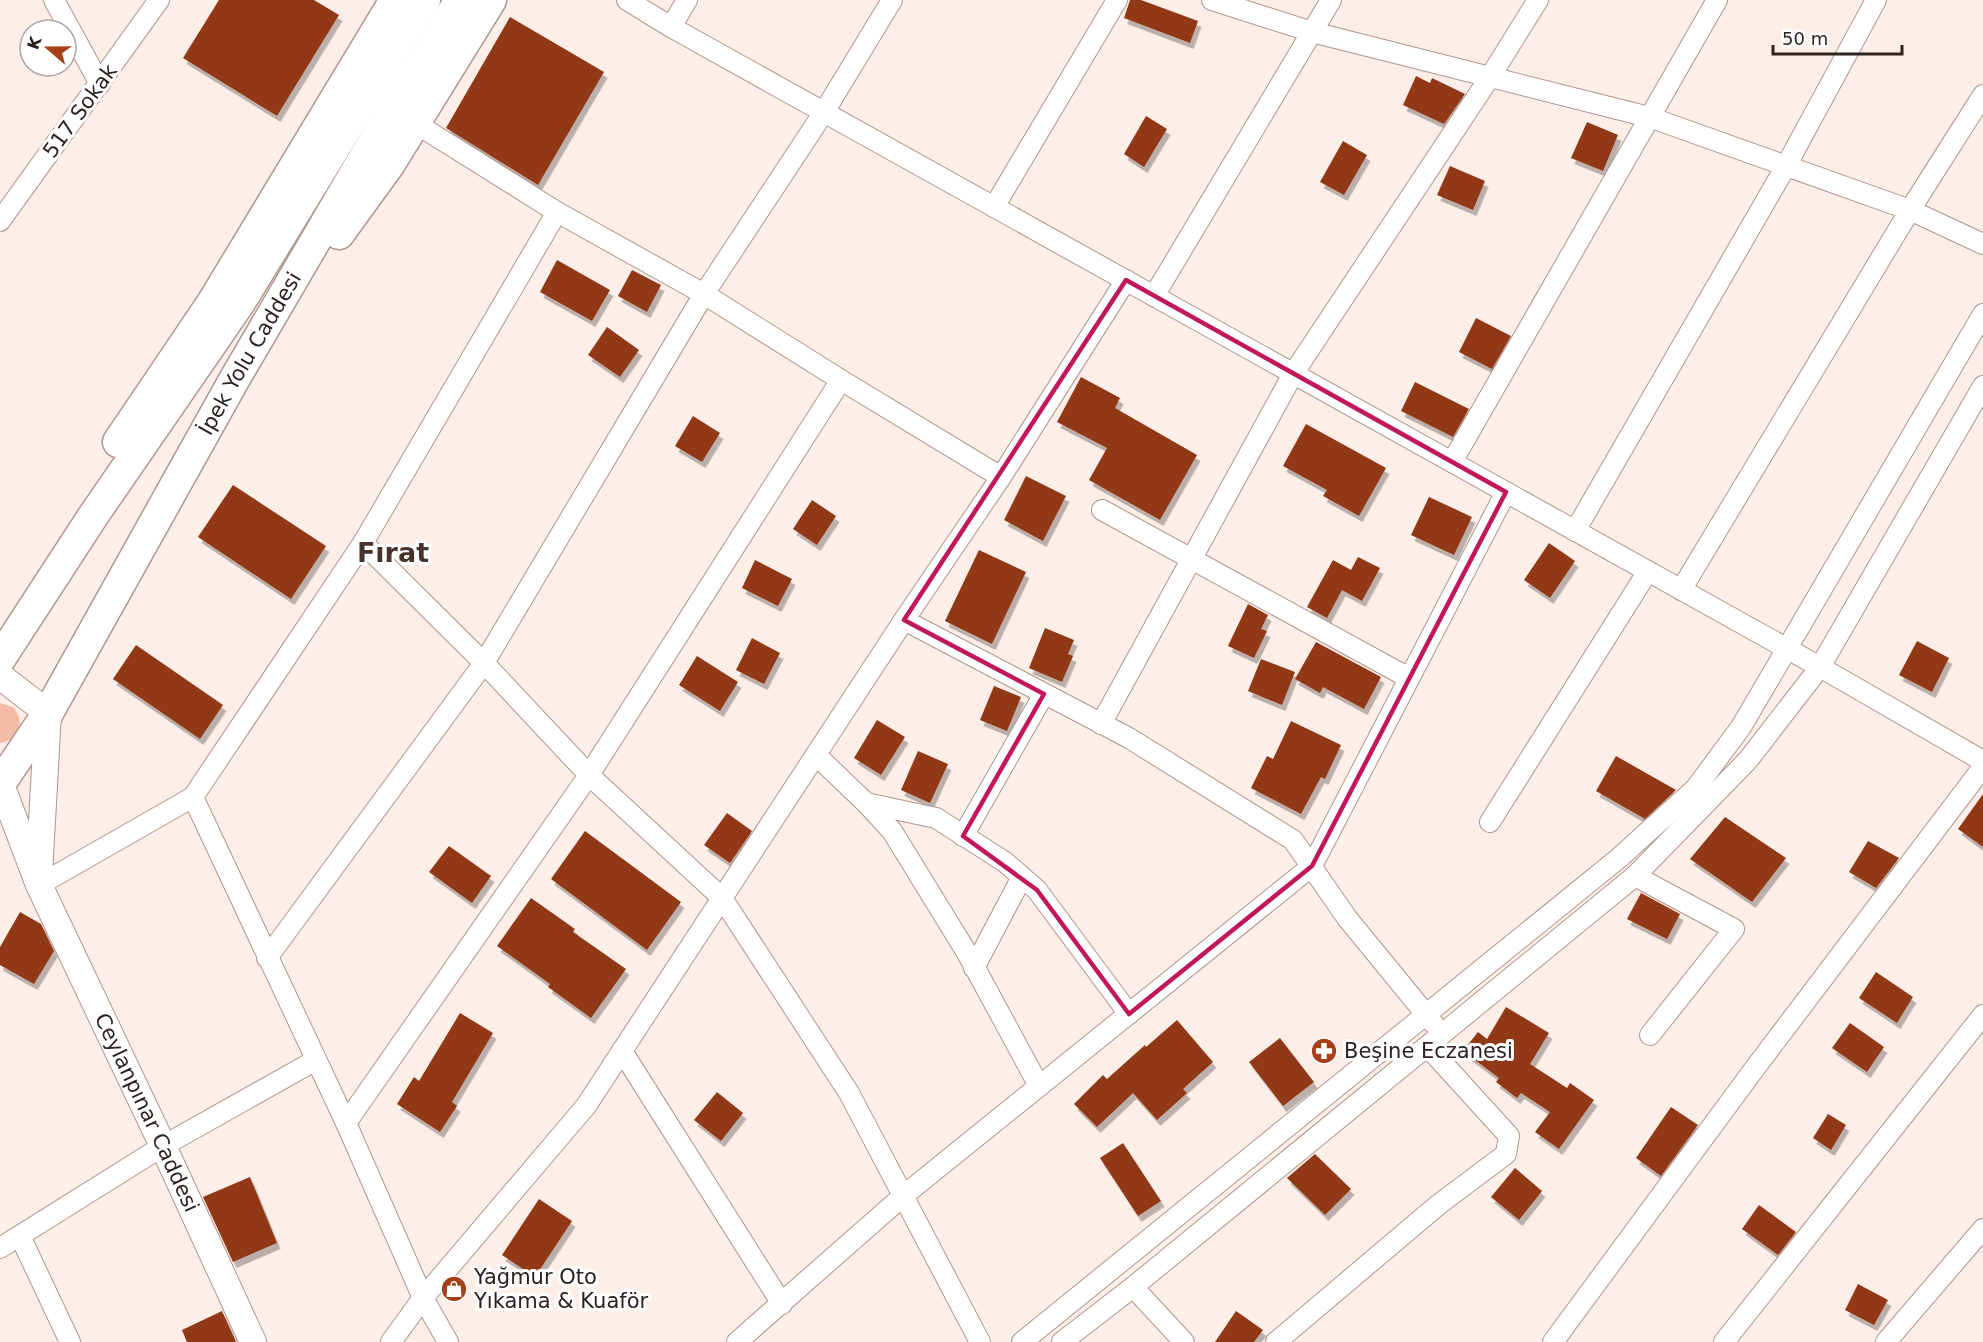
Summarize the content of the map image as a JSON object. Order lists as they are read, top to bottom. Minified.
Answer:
{"streets":{"highway":["İpek Yolu Caddesi"],"main road":["Ceylanpınar Caddesi"],"street":["517 Sokak"]},"crossings":[["İpek Yolu Caddesi","Ceylanpınar Caddesi"]],"districts":["Fırat"],"places":{"pharmacy":["Beşine Eczanesi"],"shop":["Yağmur Oto Yıkama & Kuaför"]},"scale_bar":"50 m","north":"left"}
